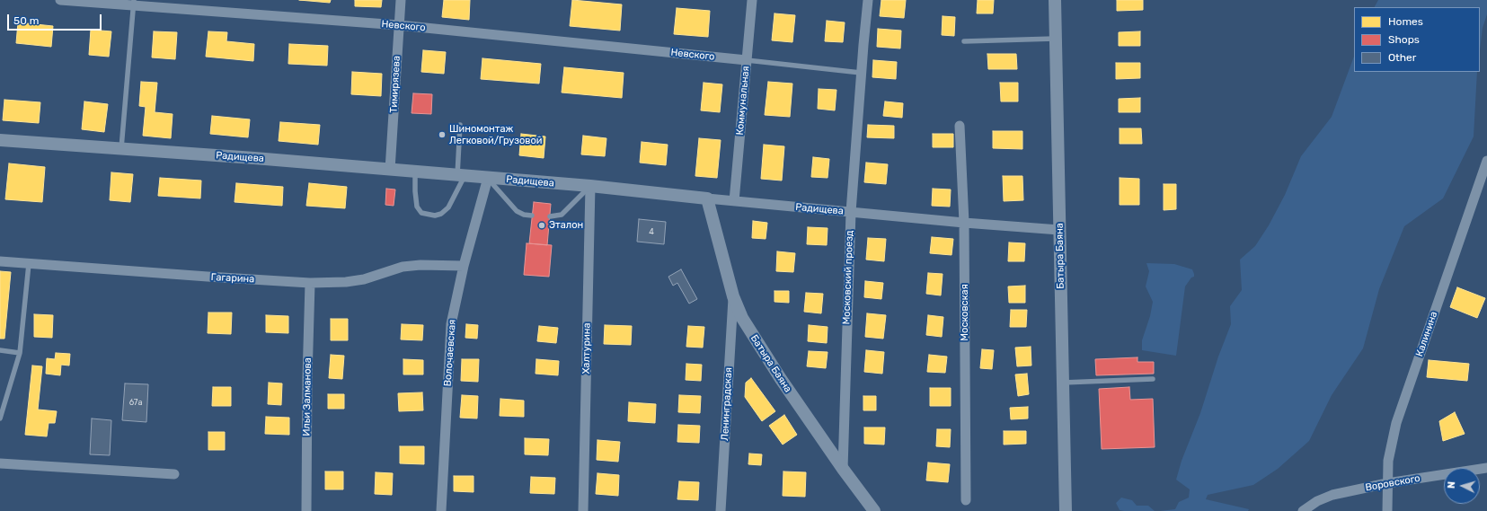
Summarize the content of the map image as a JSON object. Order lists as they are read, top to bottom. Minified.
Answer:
{"streets":{"street":["Невского","Тимирязева","Коммунальная","Радищева","Батыра Баяна","Московский проезд","Гагарина","Московская","Калинина","Халтурина","Волочаевская","Ильи Залманова","Ленинградская","Воровского"]},"crossings":[["Невского","Тимирязева"],["Невского","Коммунальная"],["Тимирязева","Радищева"],["Коммунальная","Радищева"],["Радищева","Батыра Баяна"],["Радищева","Московский проезд"],["Радищева","Московская"],["Радищева","Халтурина"],["Радищева","Волочаевская"],["Батыра Баяна","Московский проезд"],["Батыра Баяна","Ленинградская"],["Гагарина","Волочаевская"],["Гагарина","Ильи Залманова"],["Калинина","Воровского"]],"places":["Шиномонтаж Легковой/Грузовой","Эталон"],"house_numbers":["4","67а"],"legend":["Homes","Shops","Other"],"scale_bar":"50 m","north":"left"}
